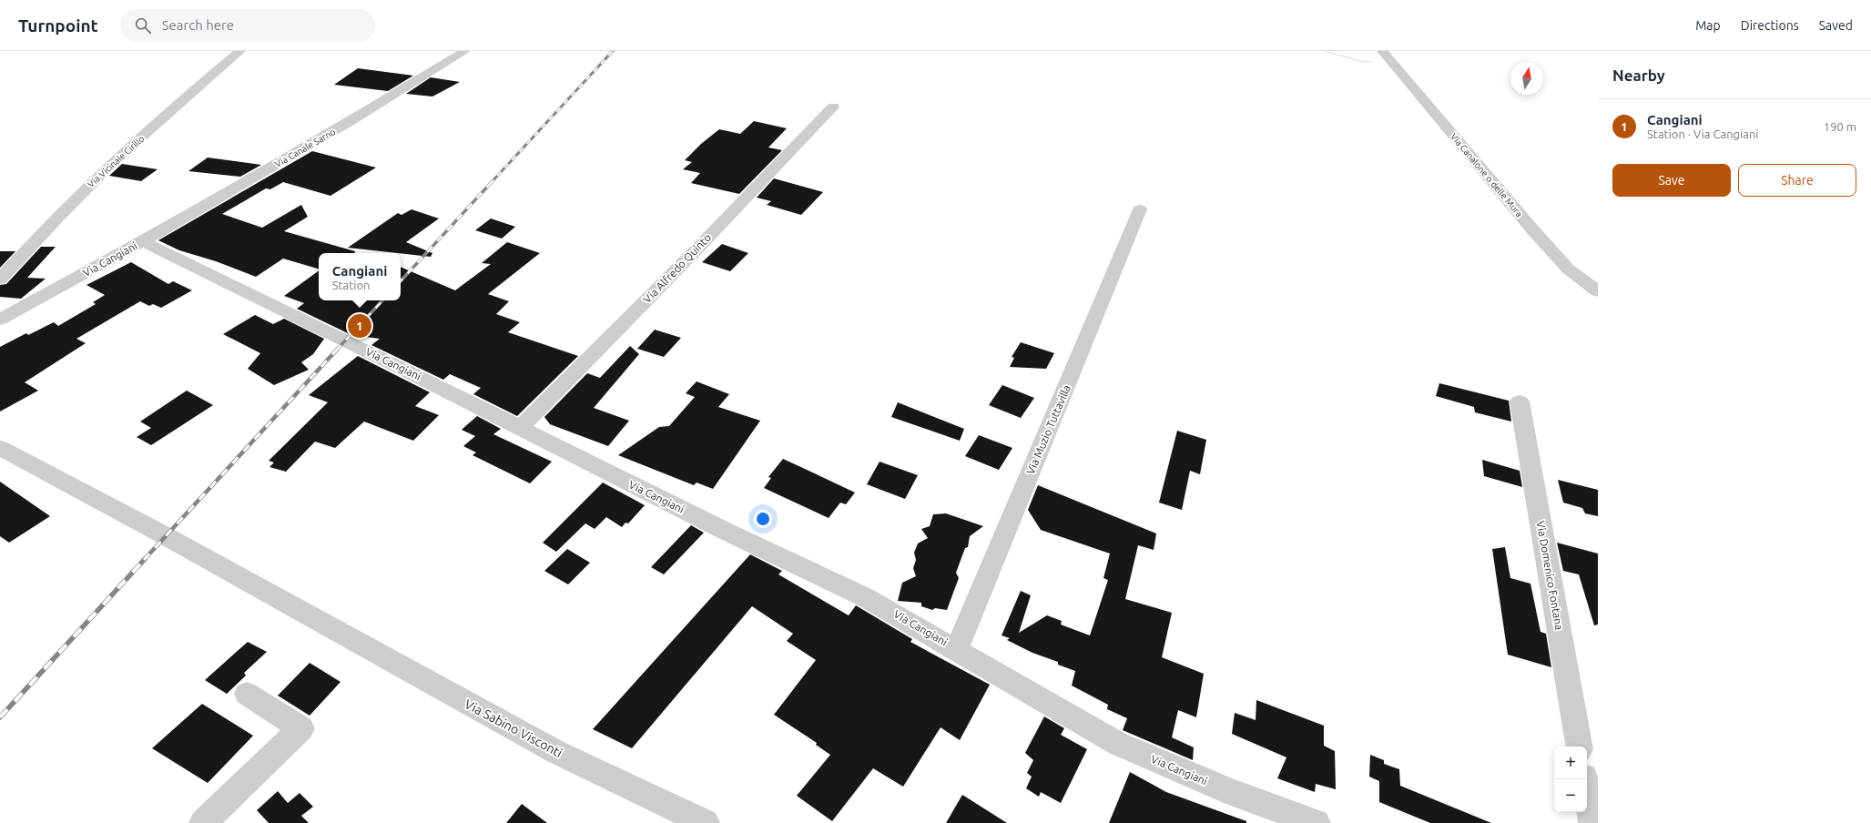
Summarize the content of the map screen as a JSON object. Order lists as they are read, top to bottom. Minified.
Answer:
{"streets":{"street":["Via Canale Sarno","Via Vicinale Cirillo","Via Canalone o delle Mura","Via Cangiani","Via Alfredo Quinto","Via Muzio Tuttavilla","Via Domenico Fontana","Via Sabino Visconti"]},"crossings":[["Via Canale Sarno","Via Cangiani"],["Via Cangiani","Via Alfredo Quinto"],["Via Cangiani","Via Muzio Tuttavilla"]],"north":"top","page":{"header":"Turnpoint","search":"Search here","nav":["Map","Directions","Saved"],"heading":"Nearby","list":[{"mark":"1","name":"Cangiani","note":"Station · Via Cangiani","value":"190 m"}],"buttons":["Save","Share"],"popup":["Cangiani","Station"],"pins":"1","map_buttons":["+","−"]}}
